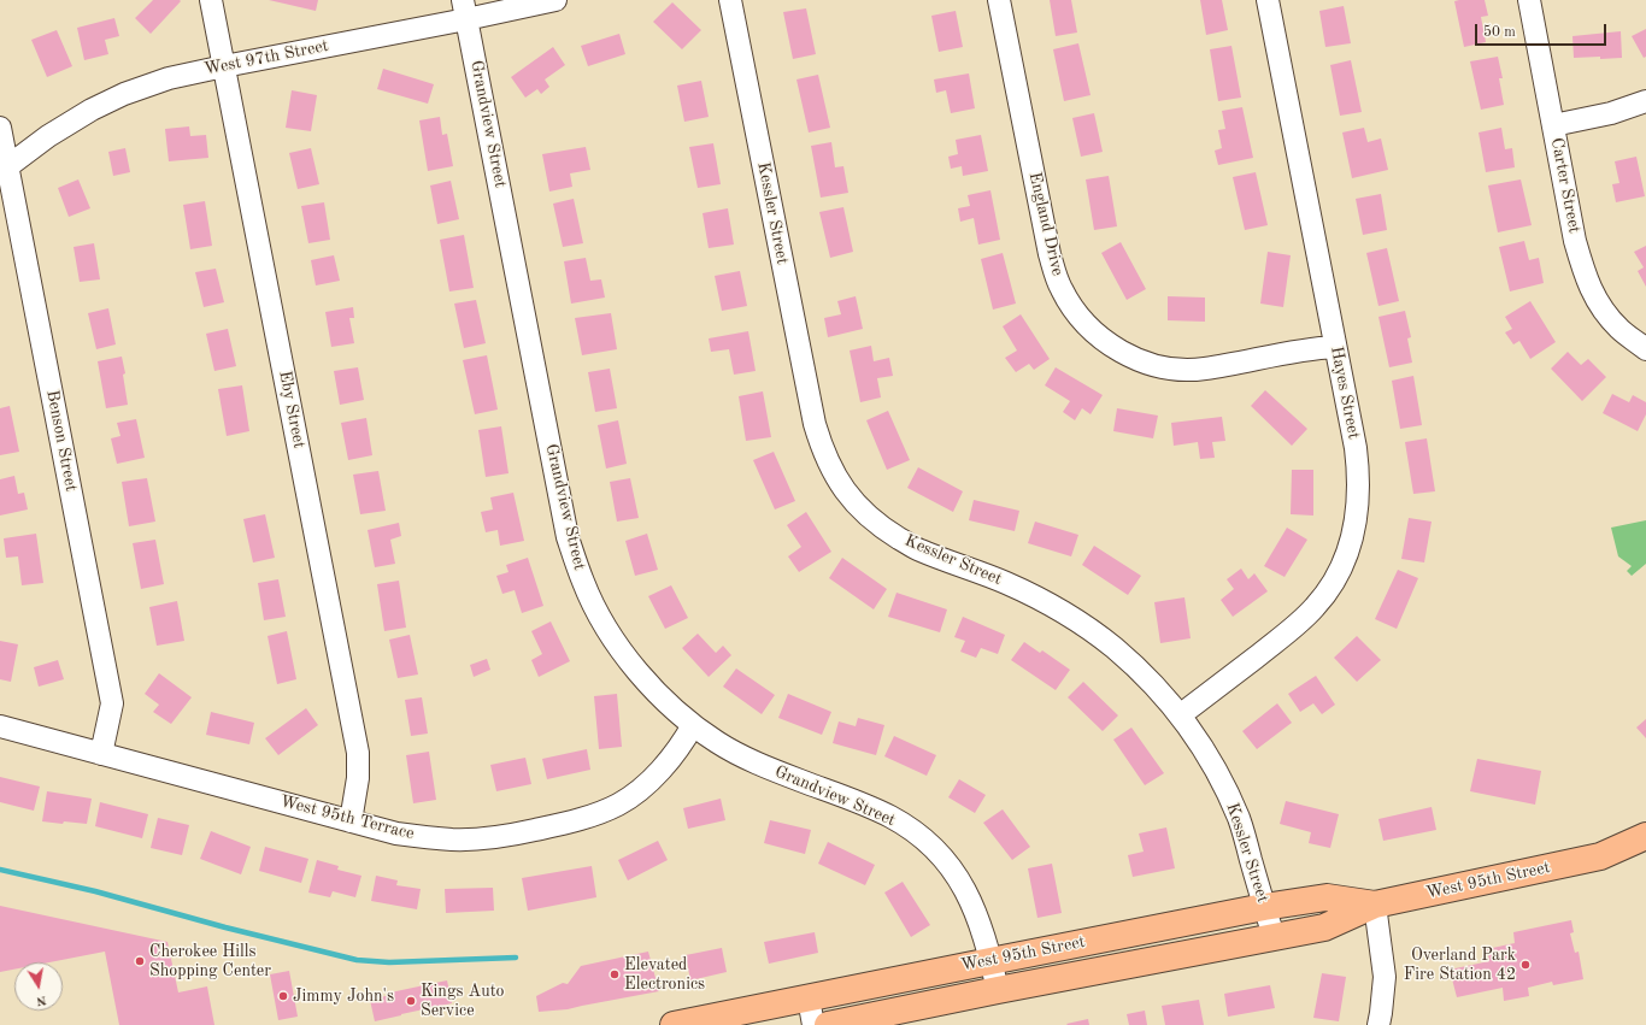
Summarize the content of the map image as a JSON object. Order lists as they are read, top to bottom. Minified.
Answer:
{"streets":{"main road":["West 95th Street"],"street":["West 97th Street","Grandview Street","Carter Street","Kessler Street","England Drive","Hayes Street","Eby Street","Benson Street","West 95th Terrace"]},"crossings":[["West 97th Street","Grandview Street"],["West 97th Street","Eby Street"],["West 97th Street","Benson Street"],["Grandview Street","West 95th Terrace"],["Grandview Street","West 95th Street"],["Kessler Street","Hayes Street"],["Kessler Street","West 95th Street"],["England Drive","Hayes Street"],["Eby Street","West 95th Terrace"],["Benson Street","West 95th Terrace"]],"places":["Cherokee Hills Shopping Center","Overland Park Fire Station 42","Elevated Electronics","Jimmy John's","Kings Auto Service"],"scale_bar":"50 m","north":"bottom"}
